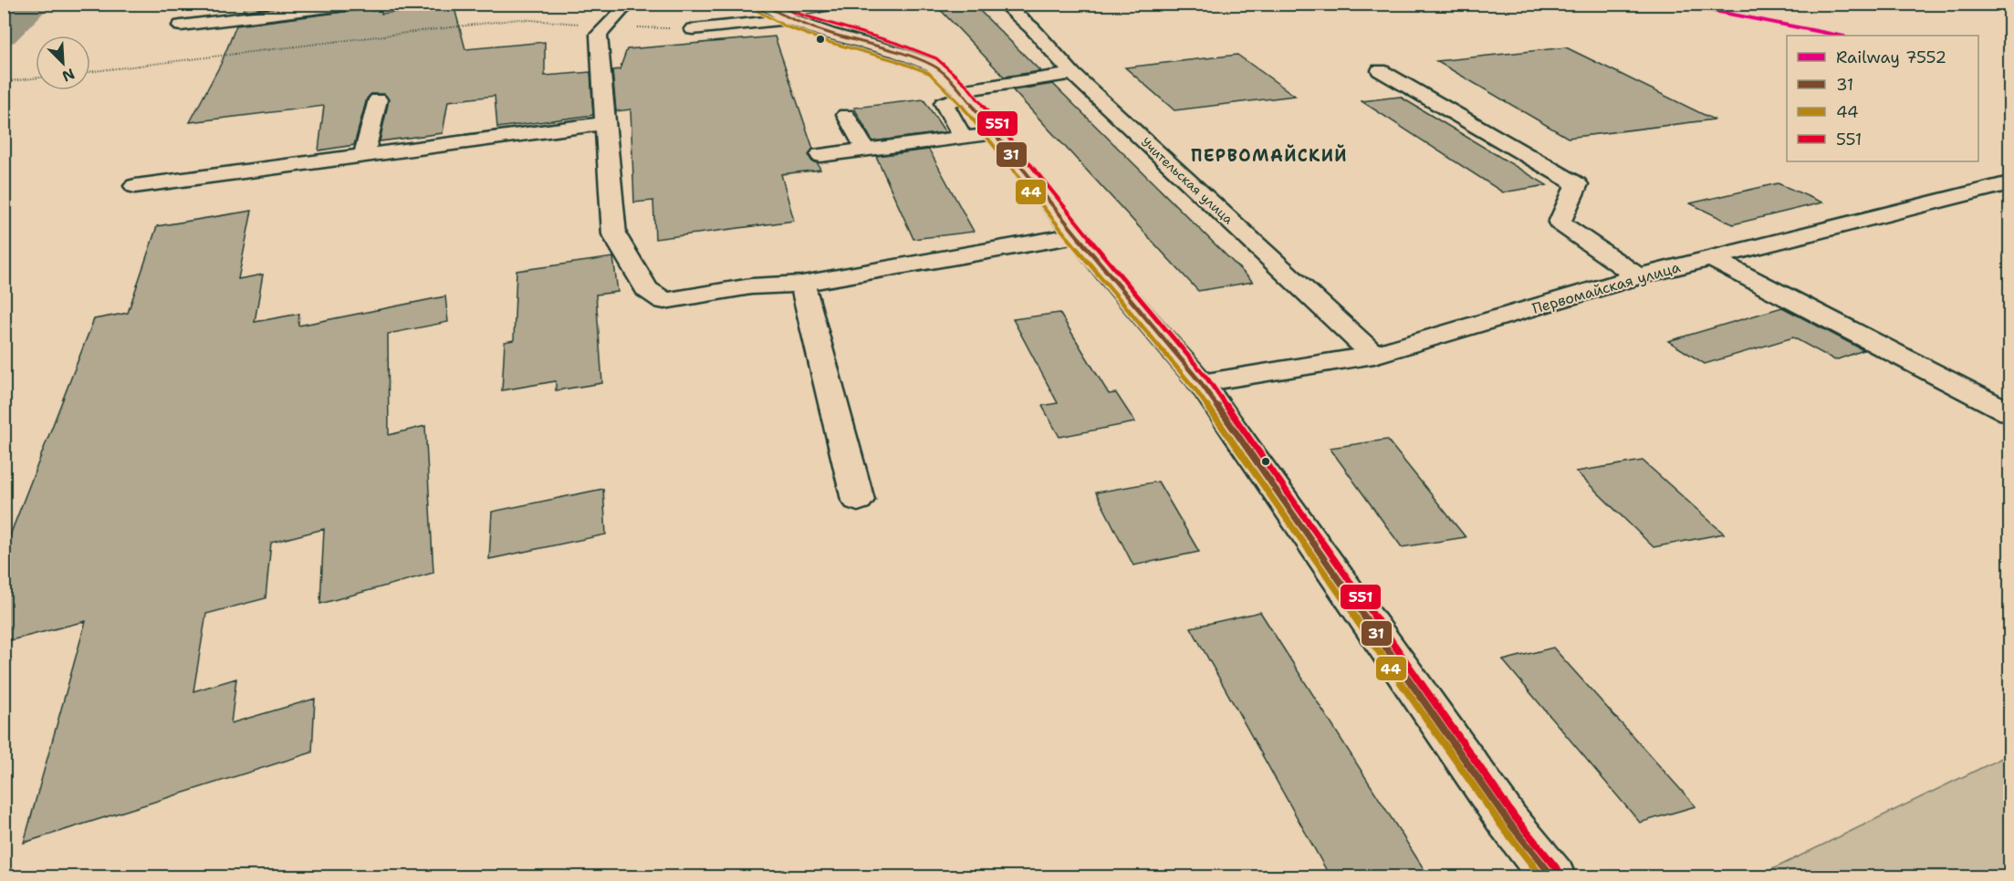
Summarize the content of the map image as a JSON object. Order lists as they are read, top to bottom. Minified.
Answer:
{"streets":{"street":["Учительская улица","Первомайская улица"]},"crossings":[["Учительская улица","Первомайская улица"]],"districts":["ПЕРВОМАЙСКИЙ"],"lines":["rail line 7552","transit line 31","transit line 551","transit line 44"],"legend":["Railway 7552","31","44","551"],"north":"bottom right"}
